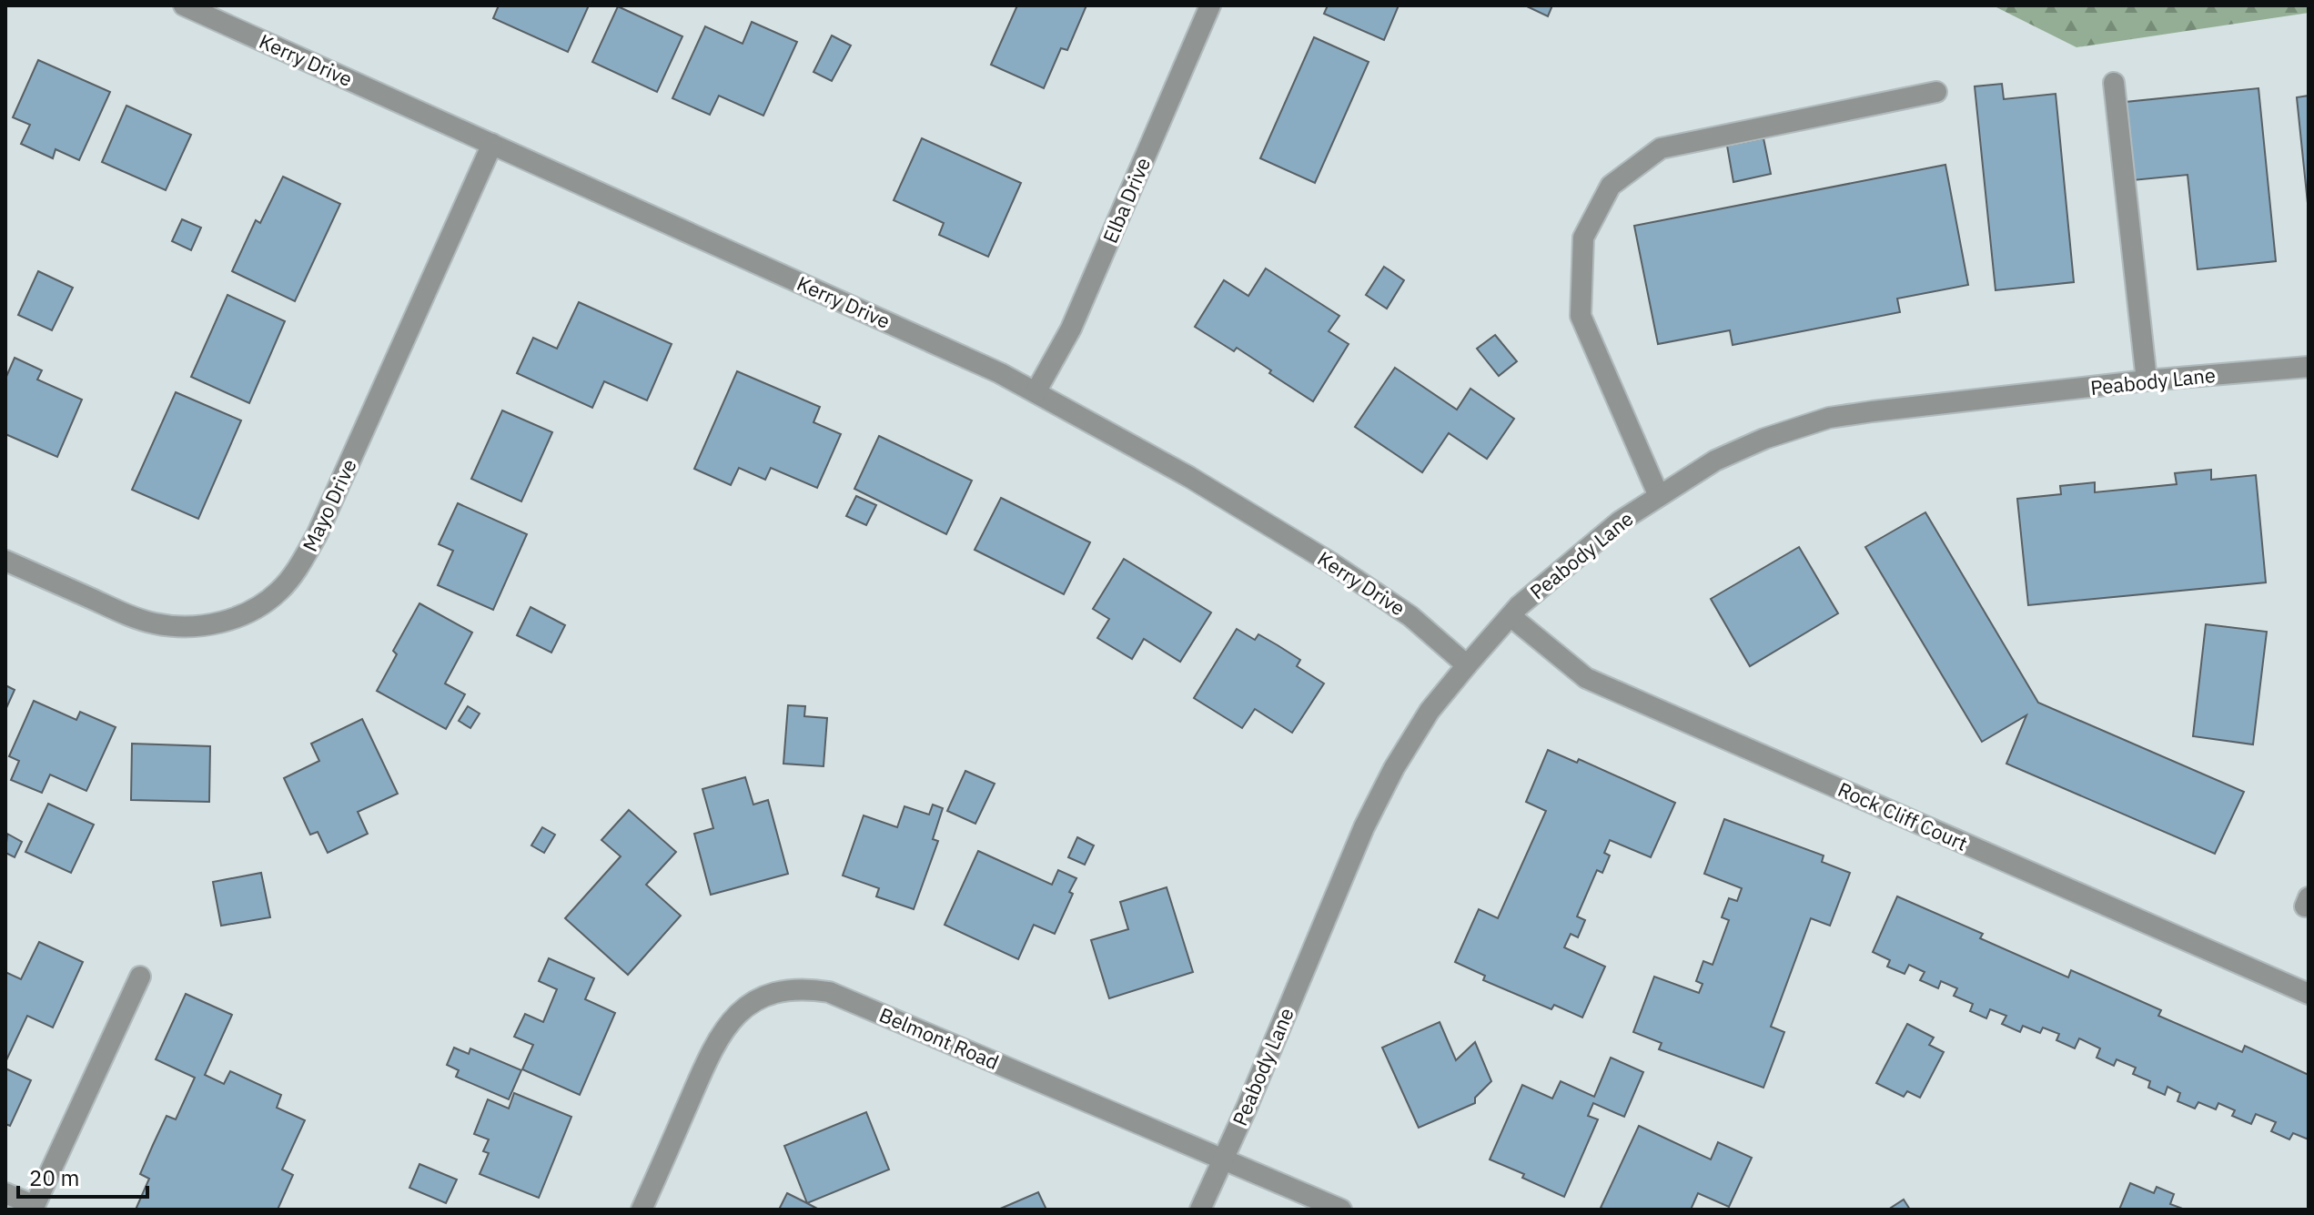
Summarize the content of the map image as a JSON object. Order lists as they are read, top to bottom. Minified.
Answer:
{"streets":{"street":["Kerry Drive","Elba Drive","Peabody Lane","Mayo Drive","Rock Cliff Court","Belmont Road"]},"crossings":[["Kerry Drive","Elba Drive"],["Kerry Drive","Peabody Lane"],["Kerry Drive","Mayo Drive"],["Peabody Lane","Rock Cliff Court"],["Peabody Lane","Belmont Road"]],"scale_bar":"20 m"}
